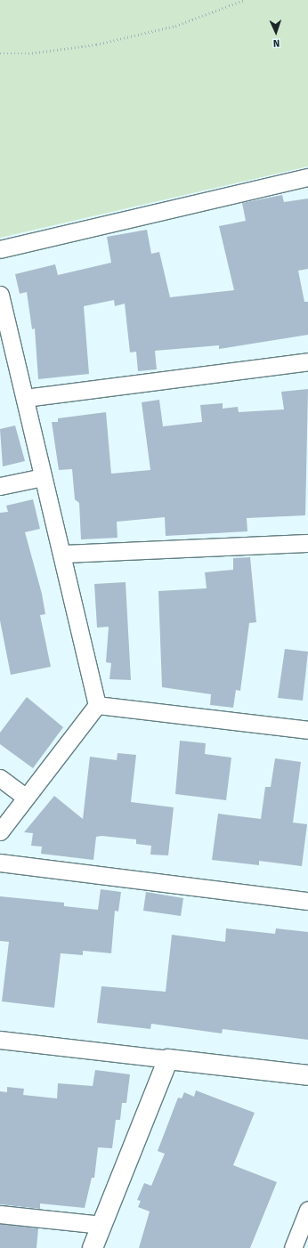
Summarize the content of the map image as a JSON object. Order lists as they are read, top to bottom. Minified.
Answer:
{"north":"bottom"}
